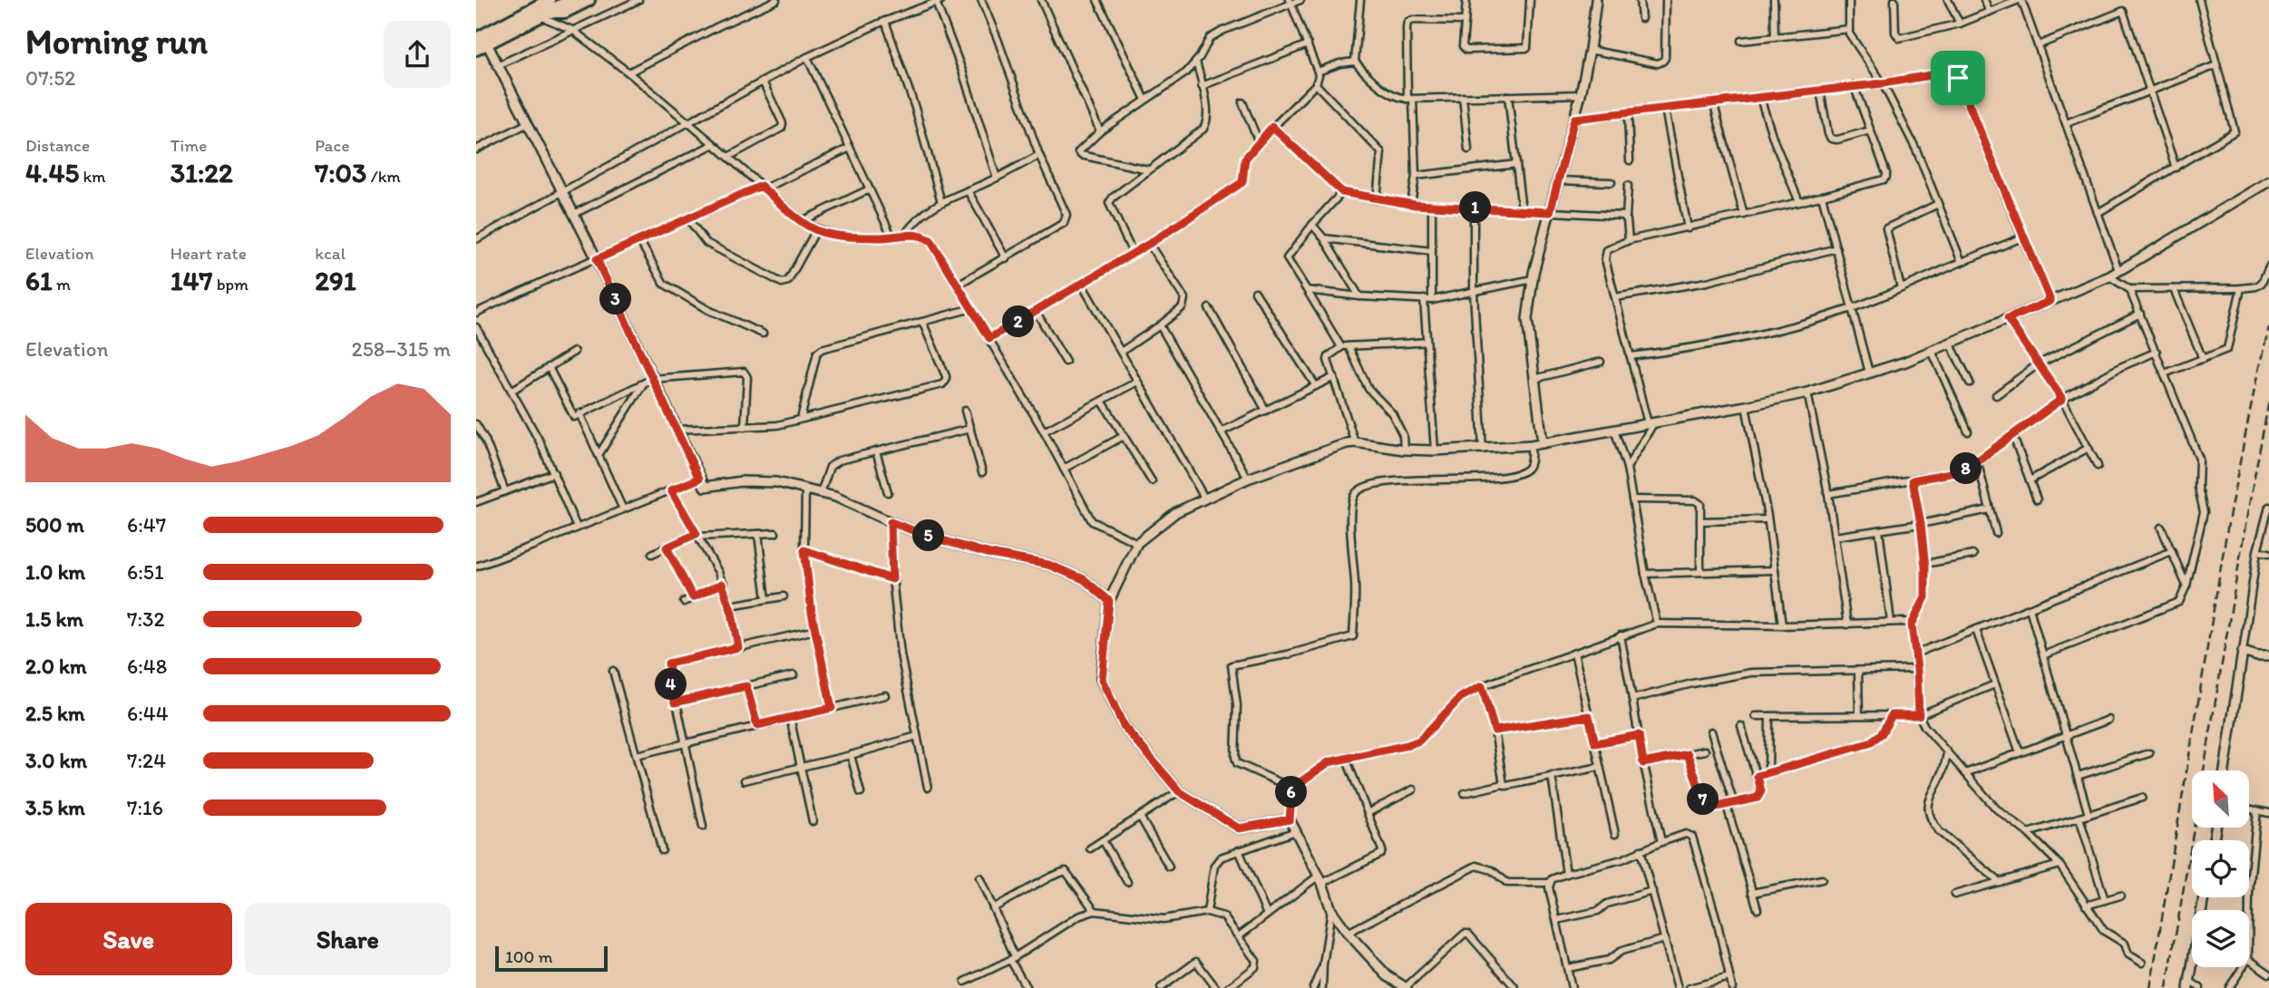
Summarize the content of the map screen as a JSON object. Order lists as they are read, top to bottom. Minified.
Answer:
{"scale_bar":"100 m","north":"top left","page":{"heading":["Morning run","07:52"],"stats":[["Distance","4.45 km"],["Time","31:22"],["Pace","7:03 /km"],["Elevation","61 m"],["Heart rate","147 bpm"],["kcal","291"]],"pins":["1","3","2","8","5","4","6","7"],"chart":["Elevation","258–315 m"],"list":[{"name":"500 m","note":"6:47"},{"name":"1.0 km","note":"6:51"},{"name":"1.5 km","note":"7:32"},{"name":"2.0 km","note":"6:48"},{"name":"2.5 km","note":"6:44"},{"name":"3.0 km","note":"7:24"},{"name":"3.5 km","note":"7:16"}],"buttons":["Save","Share"],"scale":"100 m"}}
